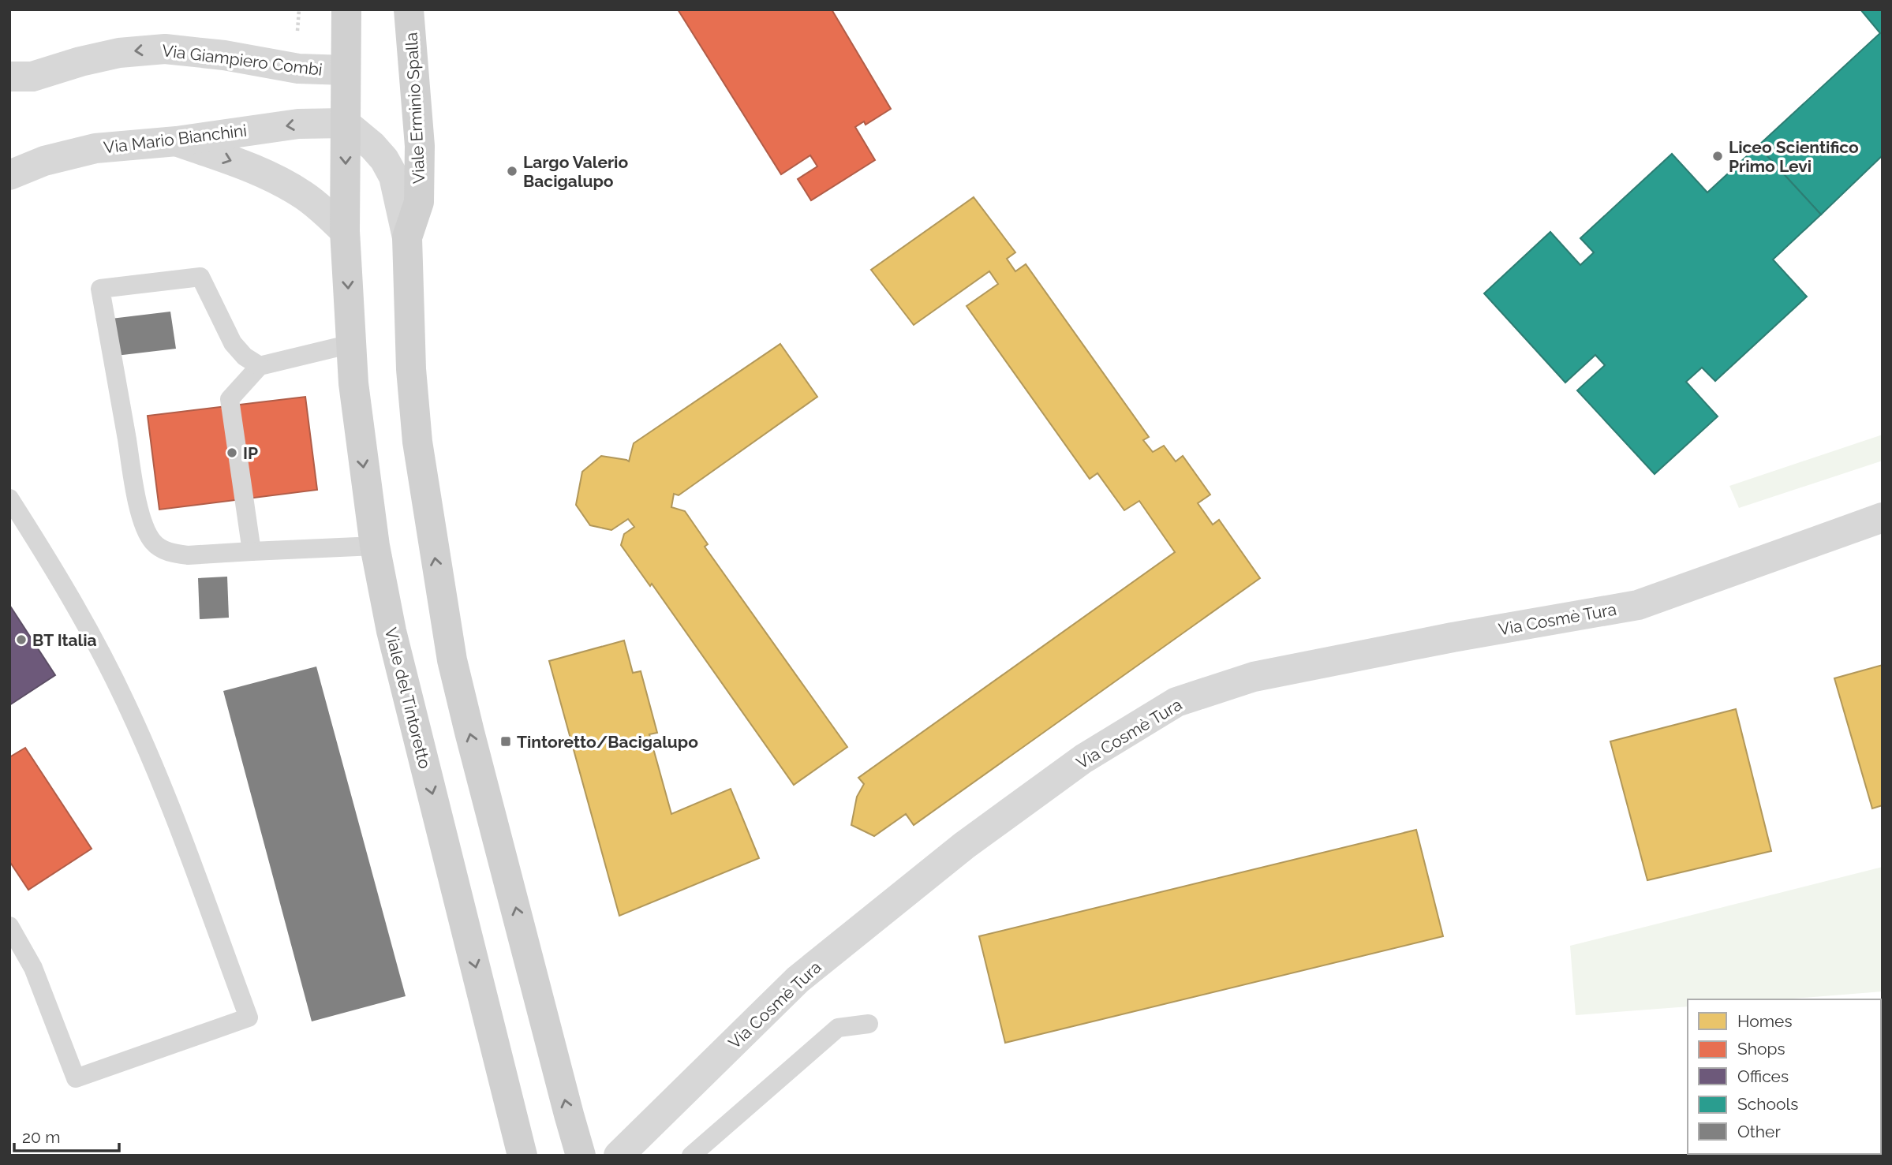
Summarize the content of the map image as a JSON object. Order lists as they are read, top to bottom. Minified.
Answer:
{"streets":{"main road":["Viale Erminio Spalla","Viale del Tintoretto"],"street":["Via Giampiero Combi","Via Mario Bianchini","Via Cosmè Tura"]},"one_way":["Via Giampiero Combi","Via Mario Bianchini"],"places":{"other":["Liceo Scientifico Primo Levi","Largo Valerio Bacigalupo","IP","BT Italia"],"transit":["Tintoretto/Bacigalupo"]},"legend":["Homes","Shops","Offices","Schools","Other"],"scale_bar":"20 m"}
